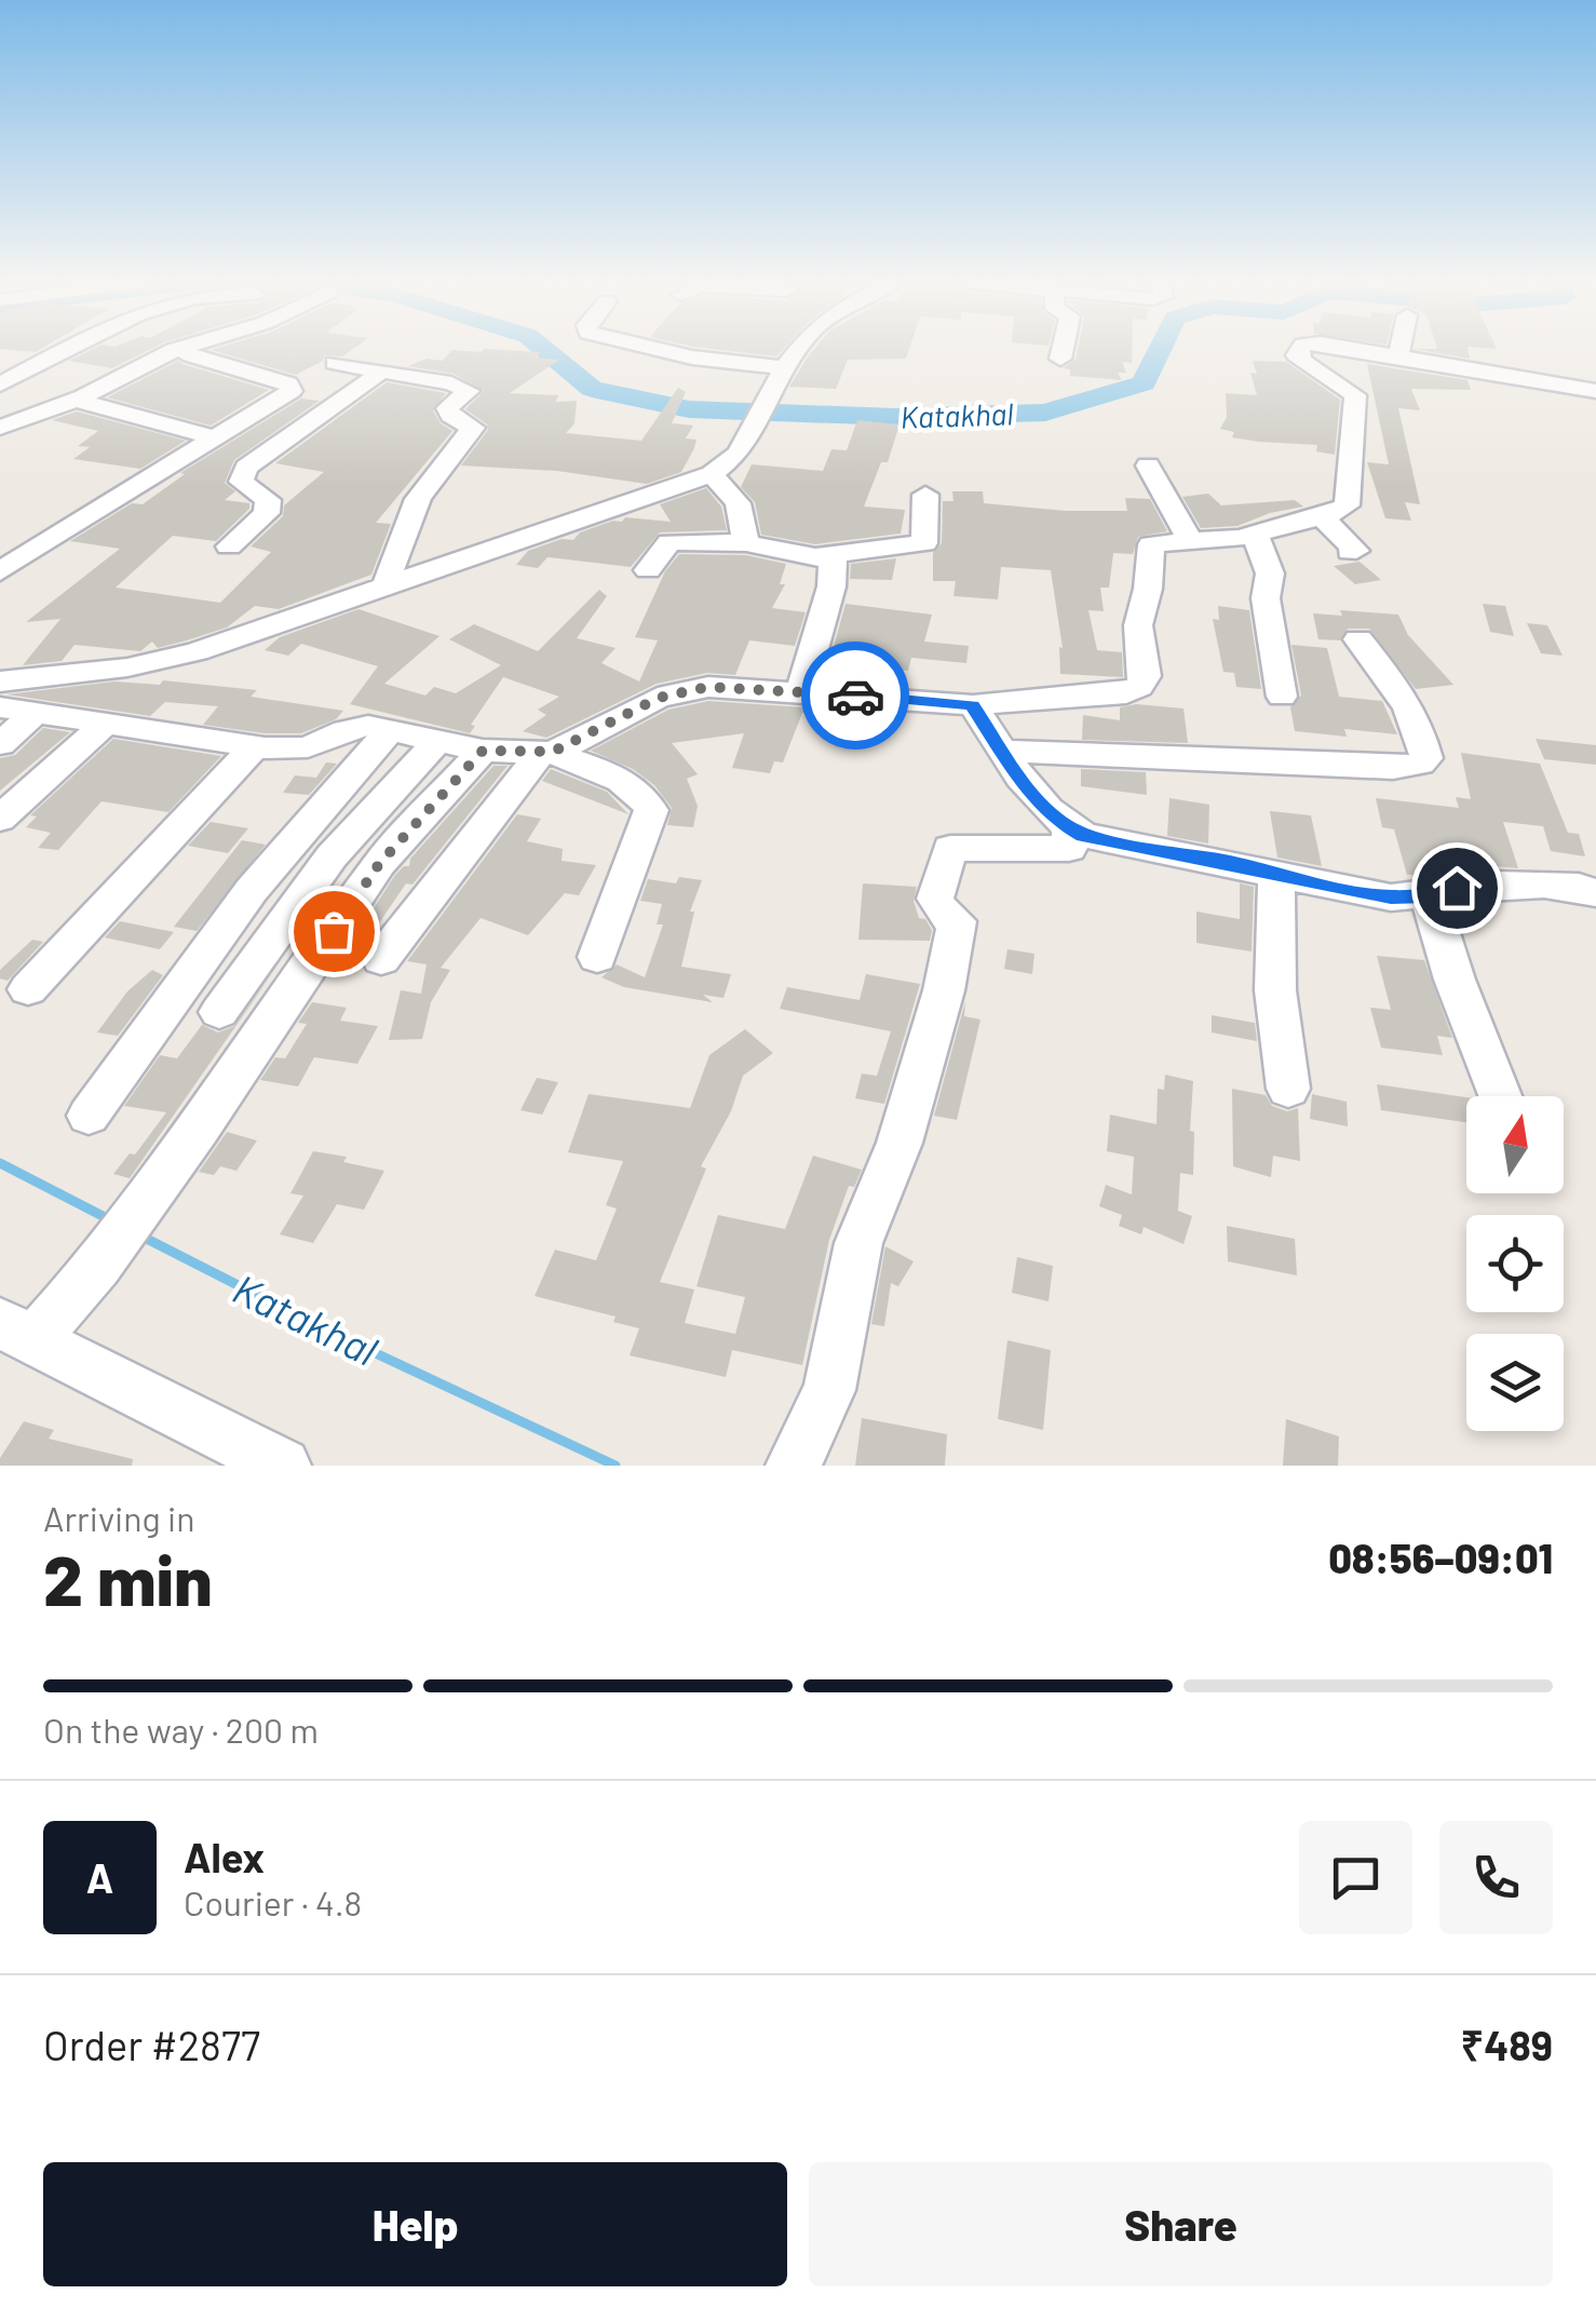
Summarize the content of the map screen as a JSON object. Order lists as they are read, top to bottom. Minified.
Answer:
{"water":["Katakhal"],"north":"top","page":{"heading":["2 min","Arriving in","08:56–09:01"],"panel":["Alex","Courier · 4.8","Order #2877","₹489"],"bar":"On the way · 200 m","round":"A","buttons":["Help","Share"]}}
